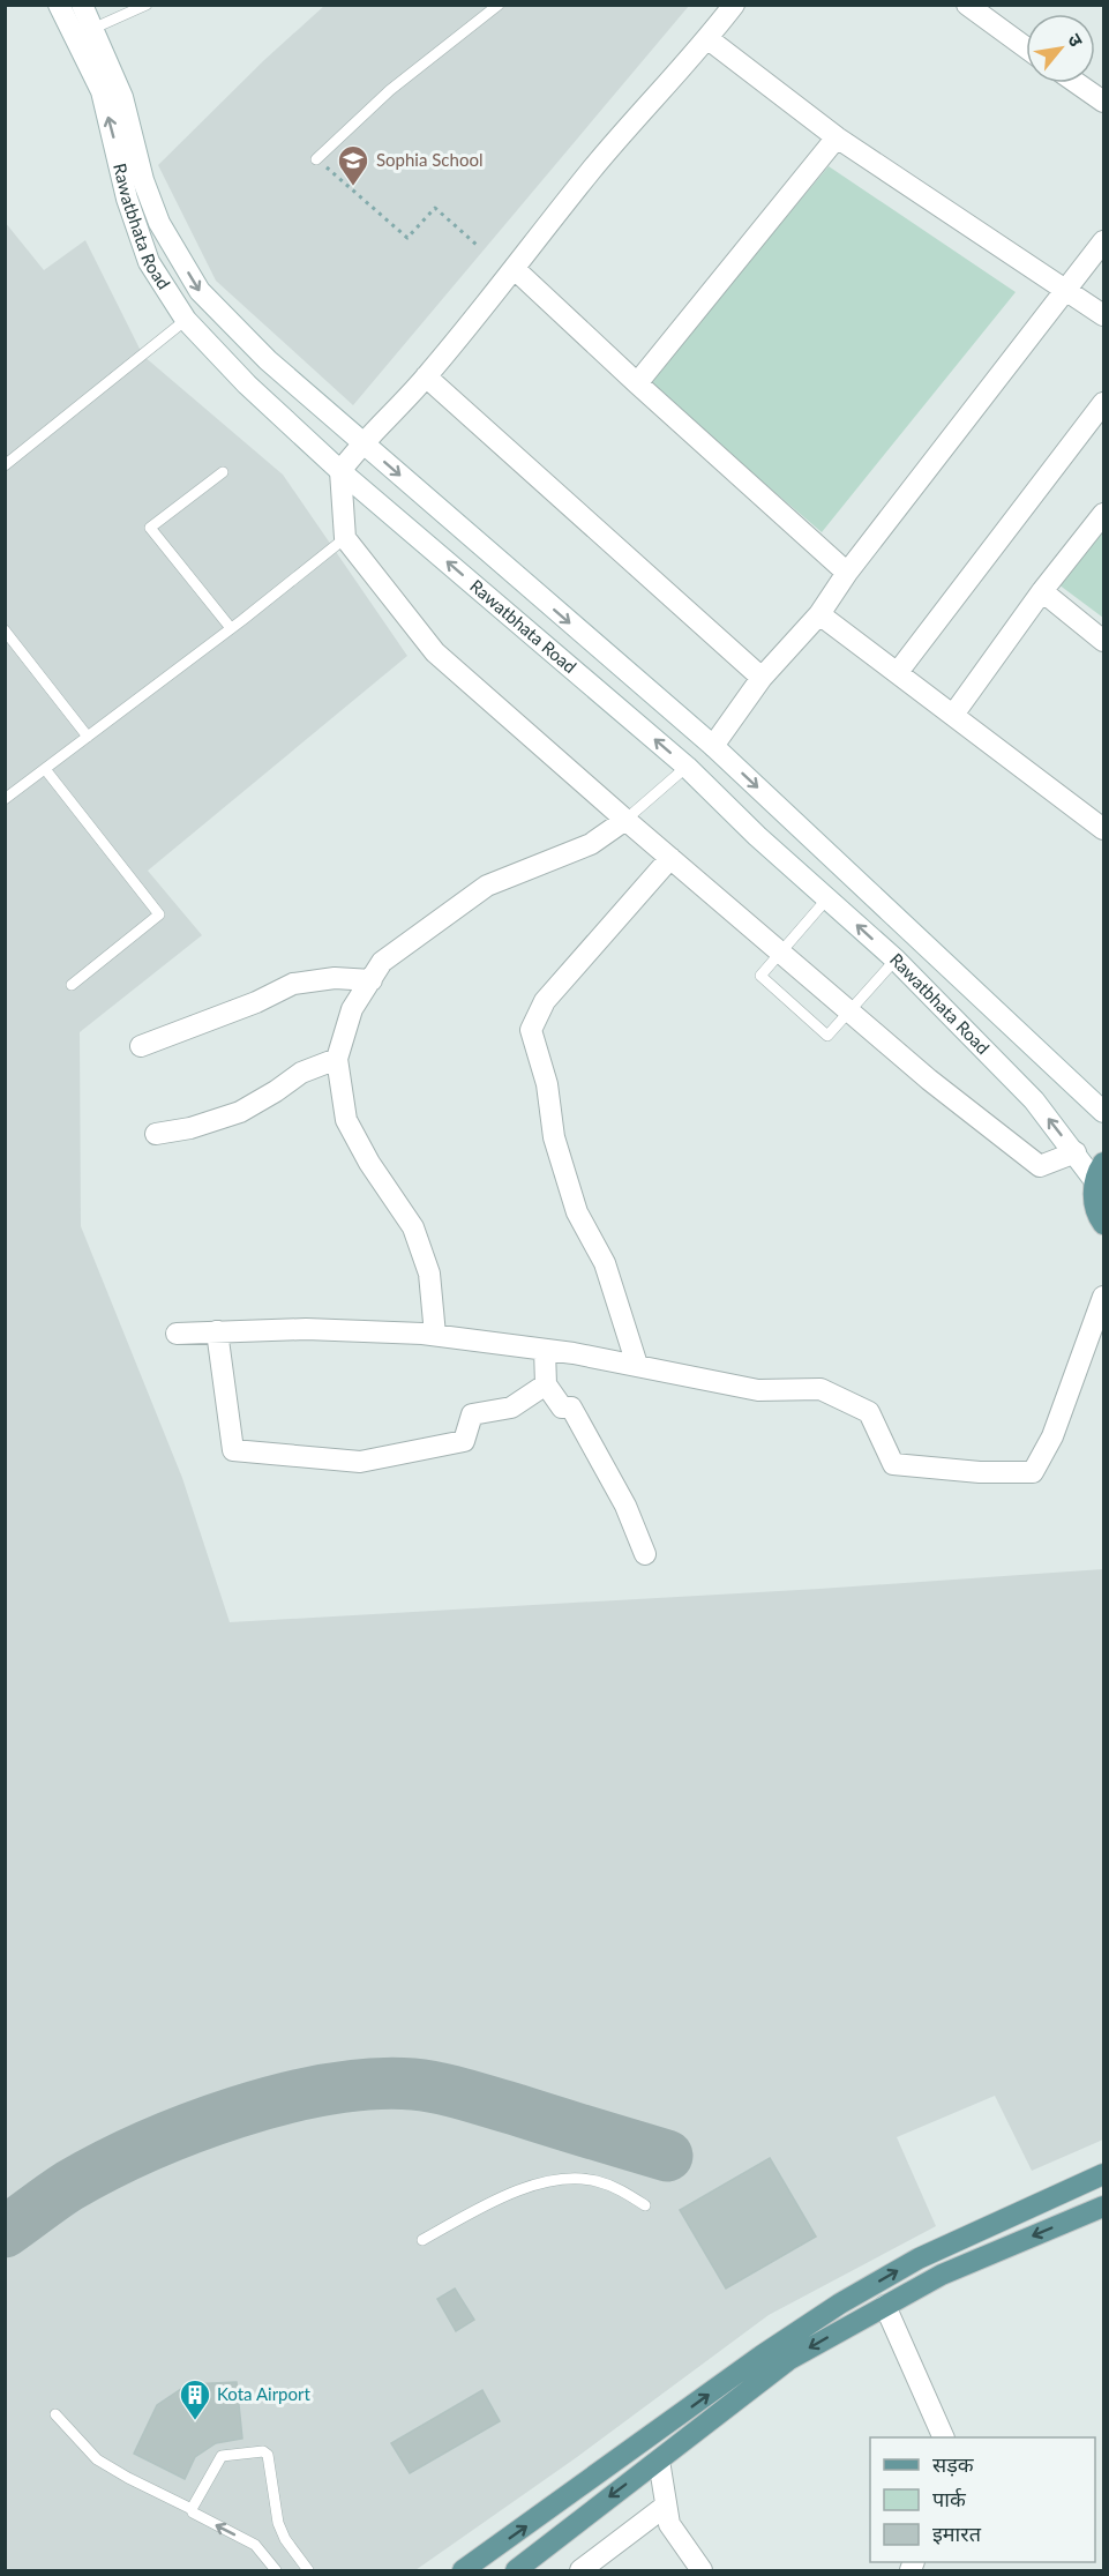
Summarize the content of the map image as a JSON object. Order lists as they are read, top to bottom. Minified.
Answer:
{"streets":{"street":["Rawatbhata Road"]},"places":{"school or university":["Sophia School"],"building":["Kota Airport"]},"legend":["सड़क","पार्क","इमारत"],"north":"top right"}
